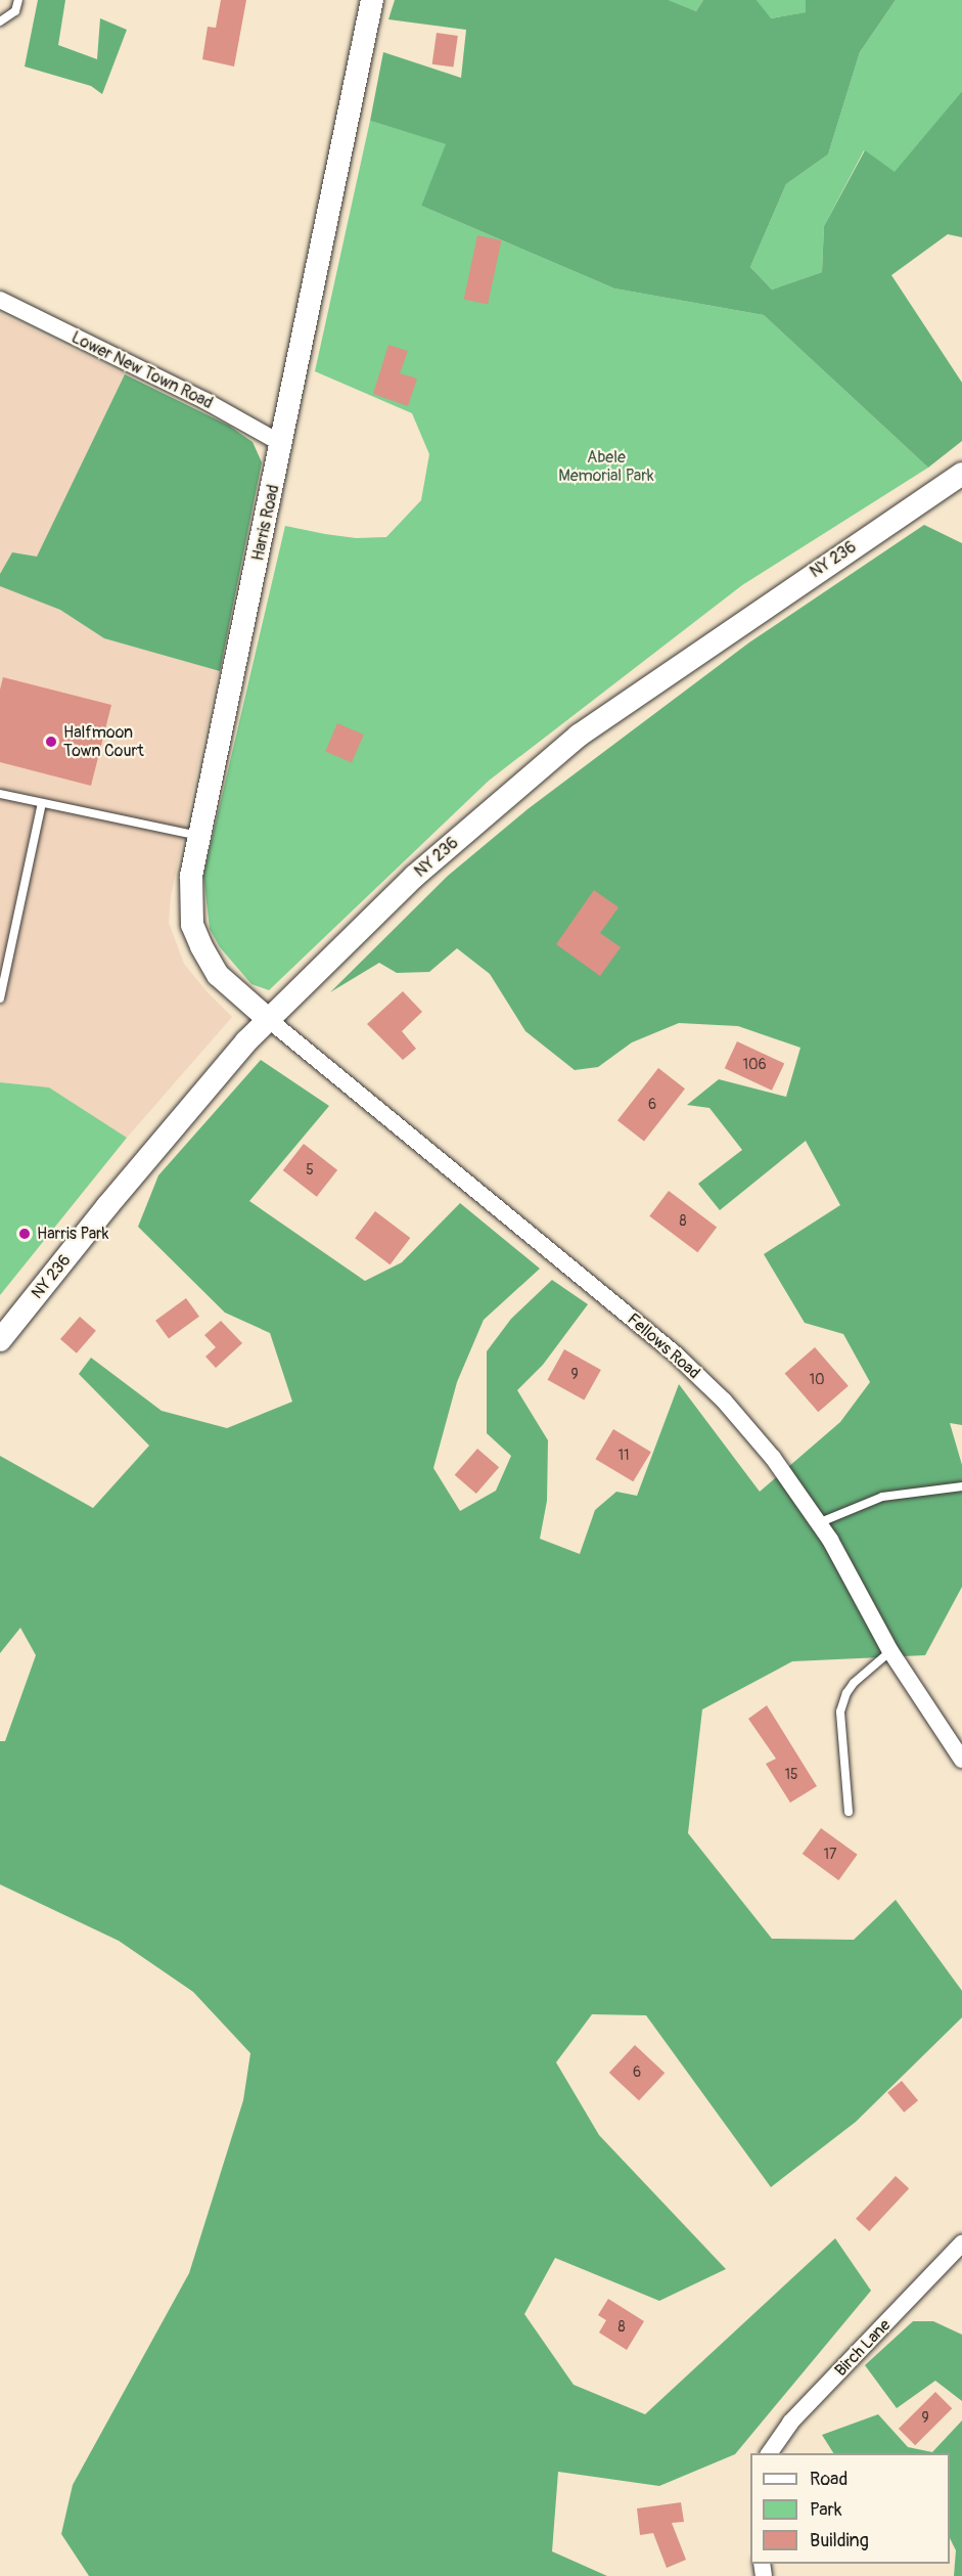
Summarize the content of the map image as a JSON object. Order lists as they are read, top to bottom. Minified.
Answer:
{"streets":{"main road":["Harris Road","NY 236"],"street":["Lower New Town Road","Fellows Road","Birch Lane"]},"crossings":[["Lower New Town Road","Harris Road"],["Harris Road","NY 236"],["Harris Road","Fellows Road"],["NY 236","Fellows Road"]],"parks":["Abele Memorial Park"],"places":["Halfmoon Town Court","Harris Park"],"house_numbers":["106","6","5","8","9","10","11","15","17","6","8","9"],"legend":["Road","Park","Building"]}
